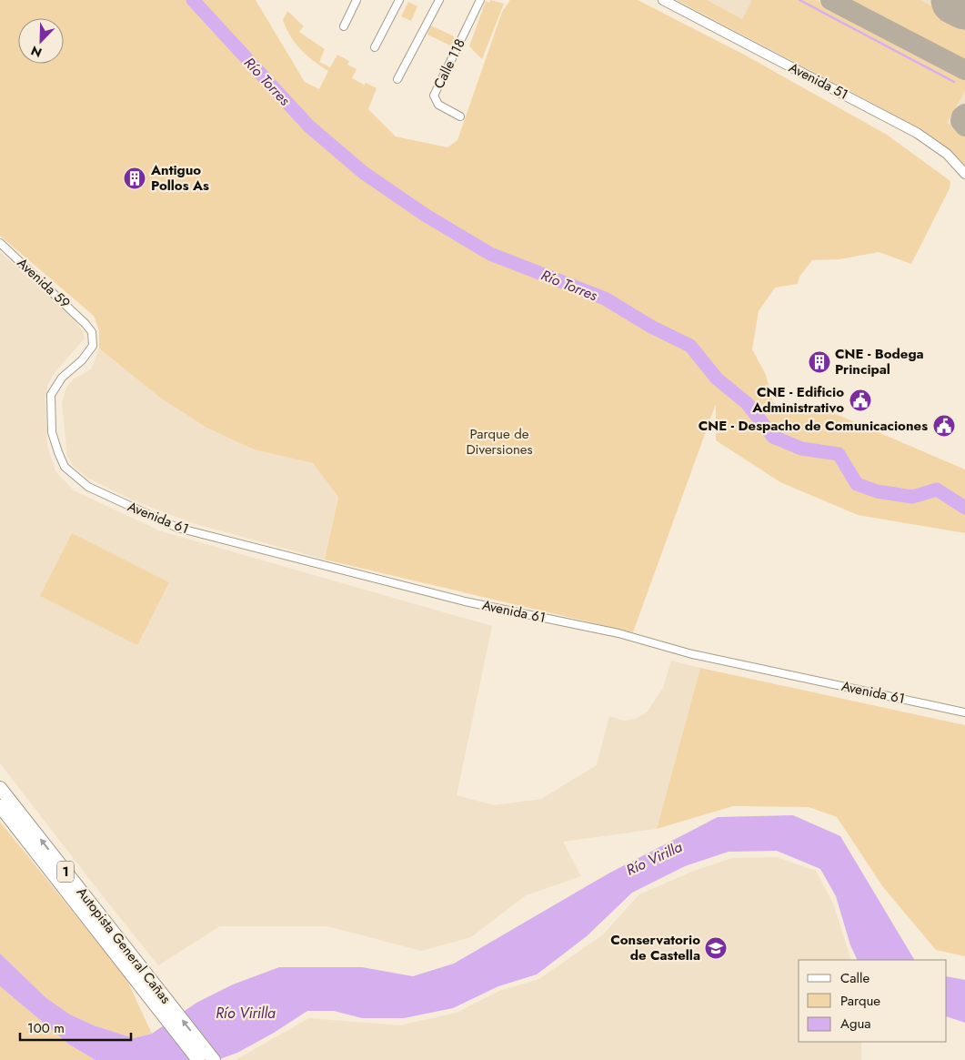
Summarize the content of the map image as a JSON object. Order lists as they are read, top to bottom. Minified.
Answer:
{"streets":{"highway":["1","Autopista General Cañas"],"main road":["Avenida 51"],"street":["Calle 118","Avenida 59","Avenida 61"]},"crossings":[["Avenida 59","Avenida 61"]],"water":["Río Torres","Río Virilla"],"parks":["Parque de Diversiones"],"places":{"building":["Antiguo Pollos As","CNE - Bodega Principal"],"public building":["CNE - Edificio Administrativo","CNE - Despacho de Comunicaciones"],"school or university":["Conservatorio de Castella"]},"legend":["Calle","Parque","Agua"],"scale_bar":"100 m","north":"bottom left"}
